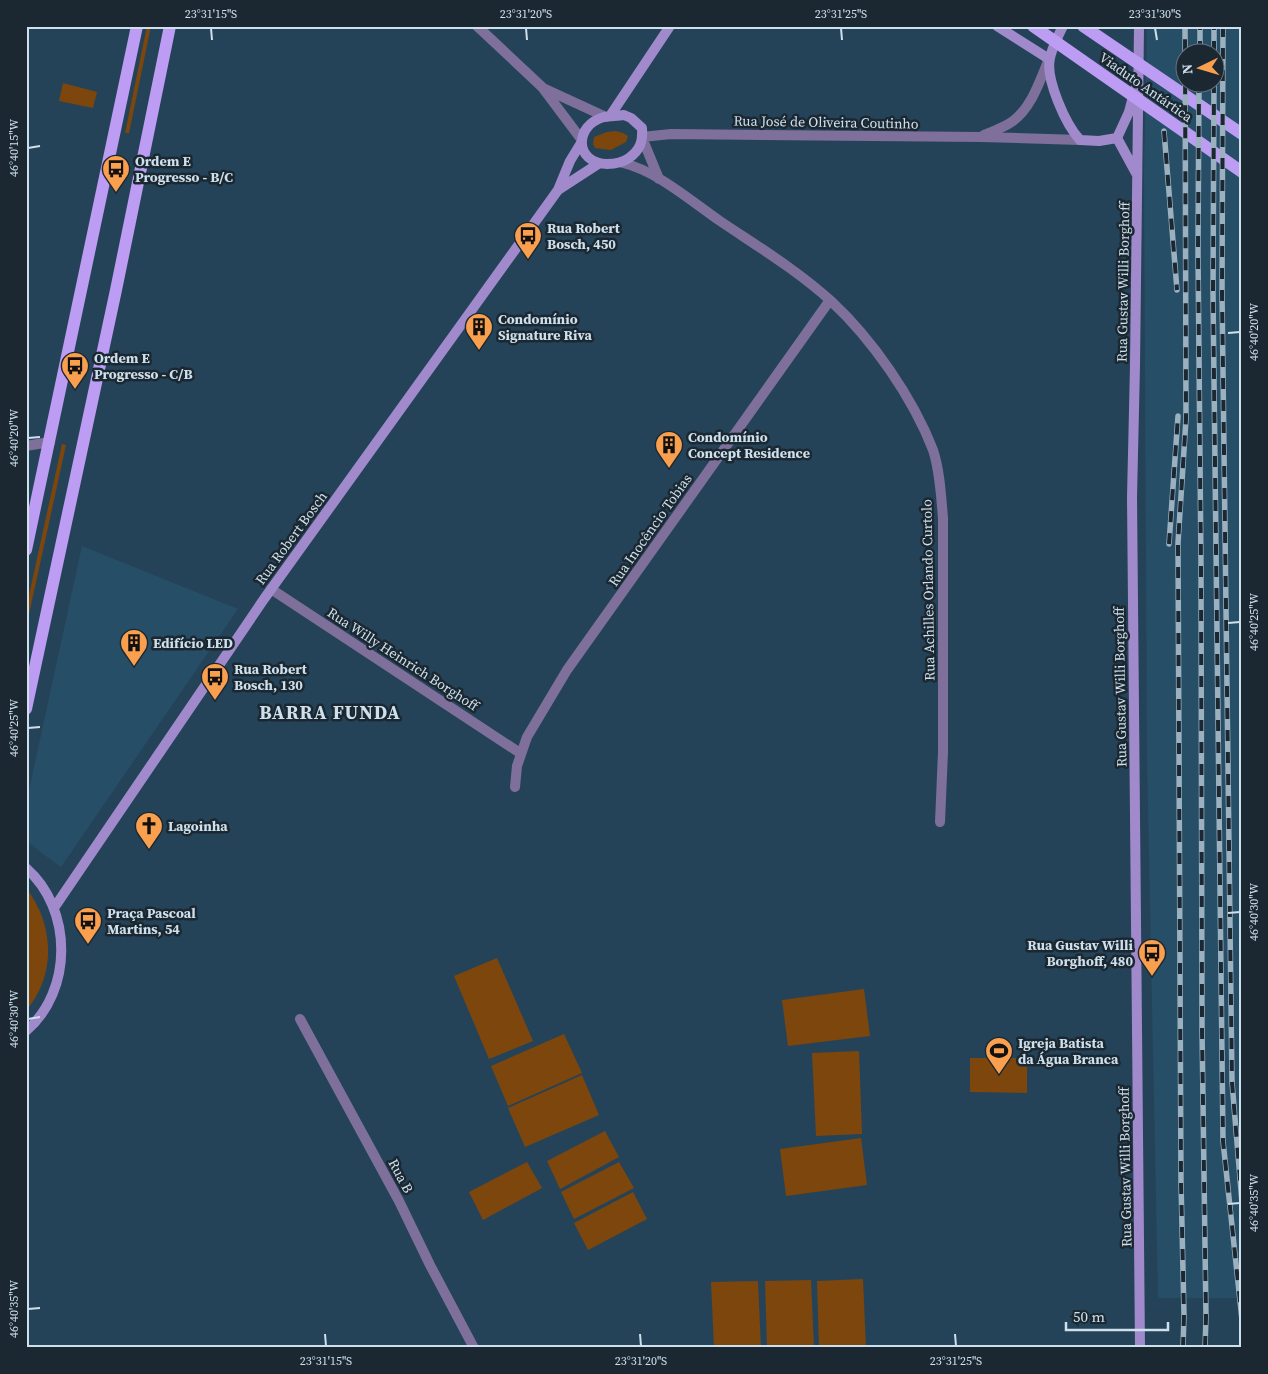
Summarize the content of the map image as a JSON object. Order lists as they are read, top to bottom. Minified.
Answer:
{"streets":{"main road":["Viaduto Antártica"],"street":["Rua José de Oliveira Coutinho","Rua Gustav Willi Borghoff","Rua Inocêncio Tobias","Rua Robert Bosch","Rua Achilles Orlando Curtolo","Rua Willy Heinrich Borghoff","Rua B"]},"crossings":[["Rua José de Oliveira Coutinho","Rua Robert Bosch"],["Rua José de Oliveira Coutinho","Rua Achilles Orlando Curtolo"],["Rua Inocêncio Tobias","Rua Achilles Orlando Curtolo"],["Rua Inocêncio Tobias","Rua Willy Heinrich Borghoff"],["Rua Robert Bosch","Rua Achilles Orlando Curtolo"],["Rua Robert Bosch","Rua Willy Heinrich Borghoff"]],"districts":["BARRA FUNDA"],"places":{"bus stop":["Ordem E Progresso - B/C","Rua Robert Bosch, 450","Ordem E Progresso - C/B","Rua Robert Bosch, 130","Praça Pascoal Martins, 54","Rua Gustav Willi Borghoff, 480"],"building":["Condomínio Signature Riva","Condomínio Concept Residence","Edifício LED"],"church":["Lagoinha"],"sports":["Igreja Batista da Água Branca"]},"scale_bar":"50 m","north":"left","coordinates":["23°31'15\"S","23°31'20\"S","23°31'25\"S","23°31'30\"S","46°40'15\"W","46°40'20\"W","46°40'25\"W","46°40'30\"W","46°40'35\"W"]}
